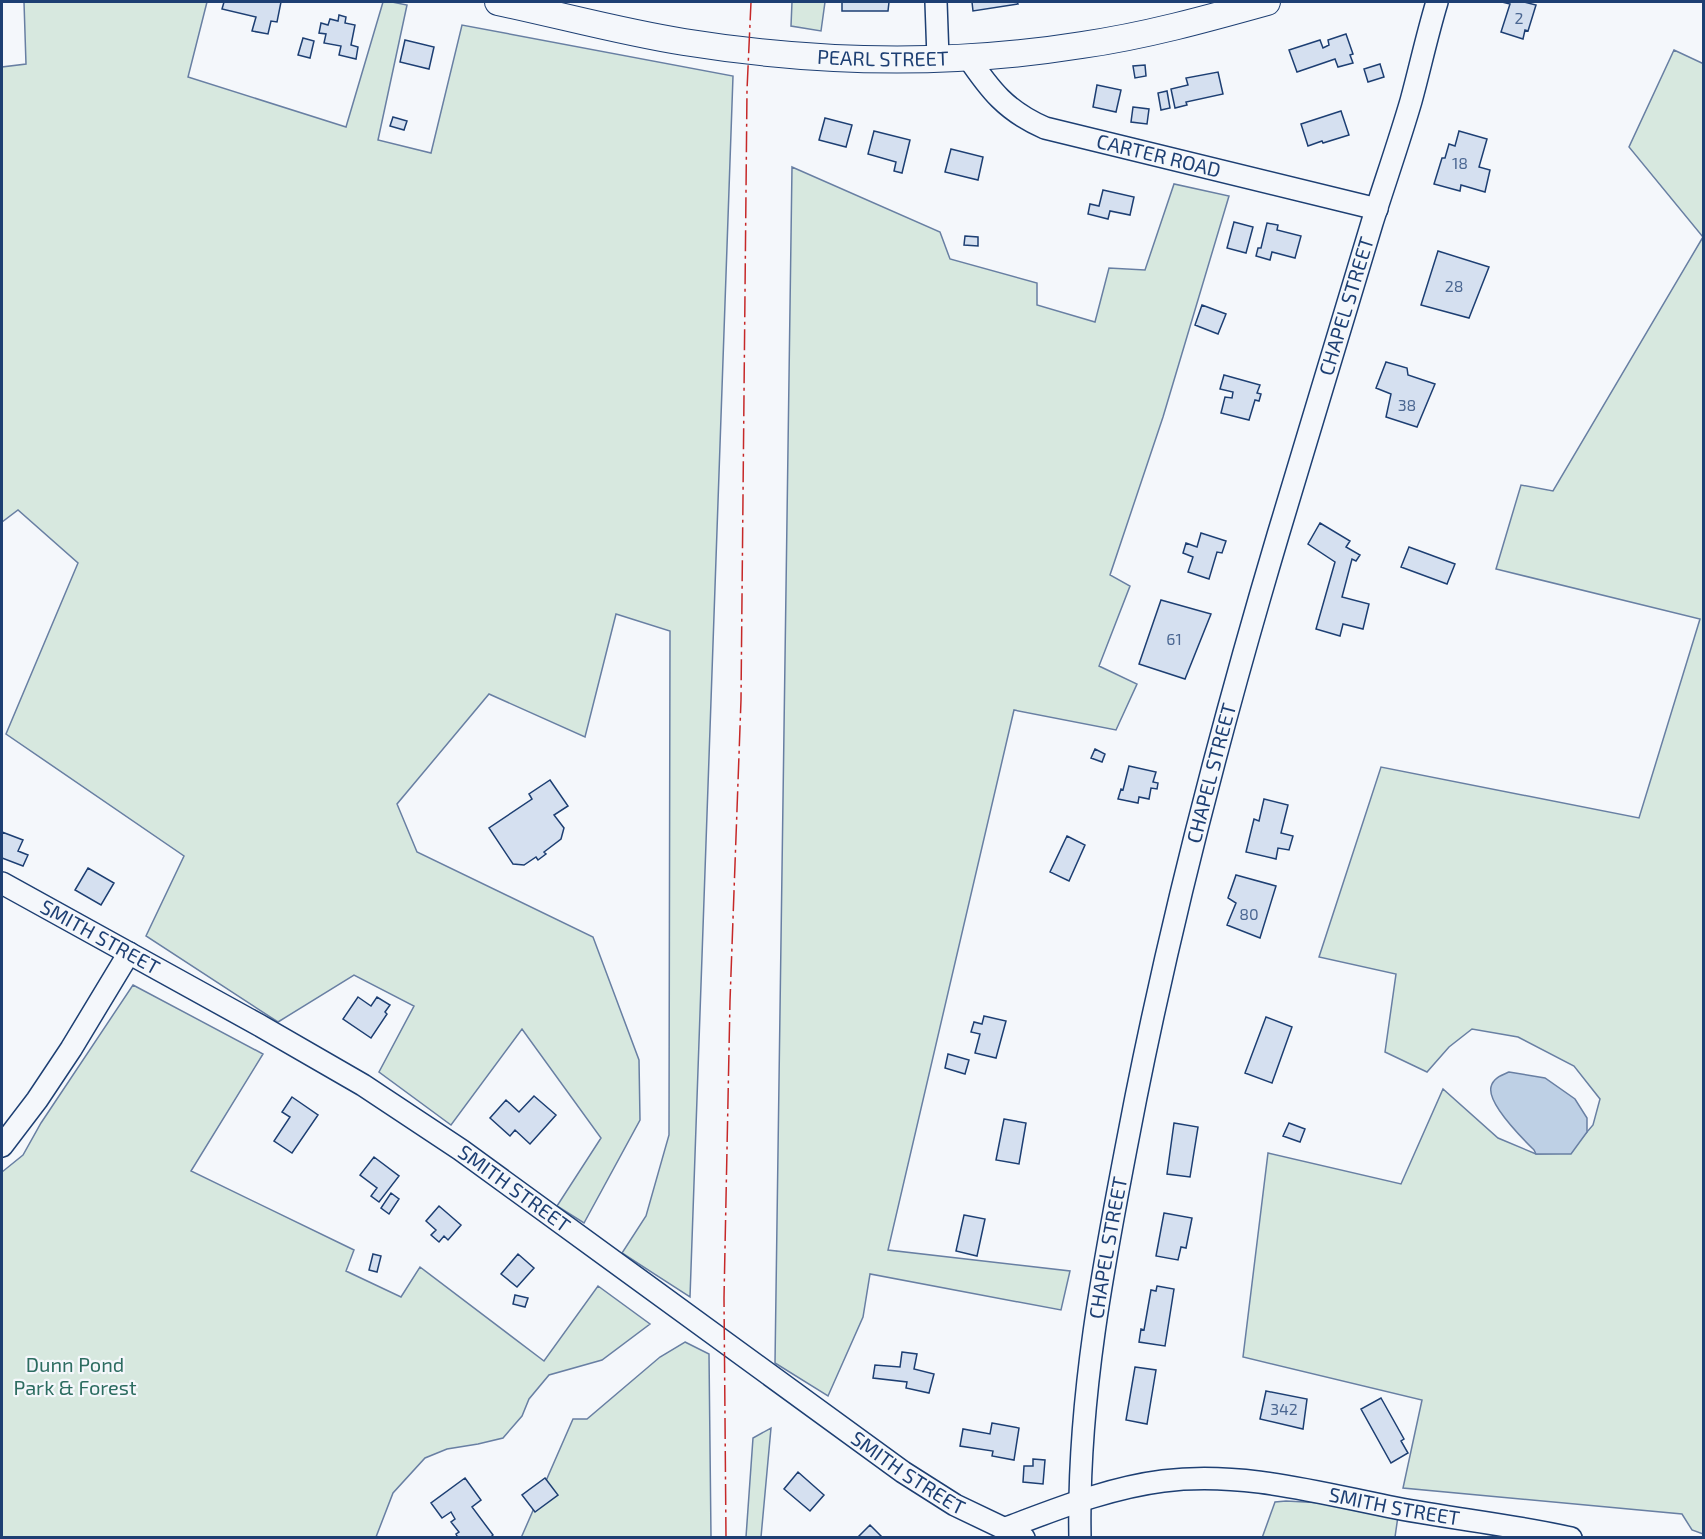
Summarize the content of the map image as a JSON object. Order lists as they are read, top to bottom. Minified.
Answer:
{"streets":{"main road":["PEARL STREET"],"street":["CARTER ROAD","CHAPEL STREET","SMITH STREET"]},"crossings":[["PEARL STREET","CARTER ROAD"],["CARTER ROAD","CHAPEL STREET"],["CHAPEL STREET","SMITH STREET"]],"parks":["Dunn Pond Park & Forest"],"house_numbers":["2","18","28","38","61","80","342"]}
